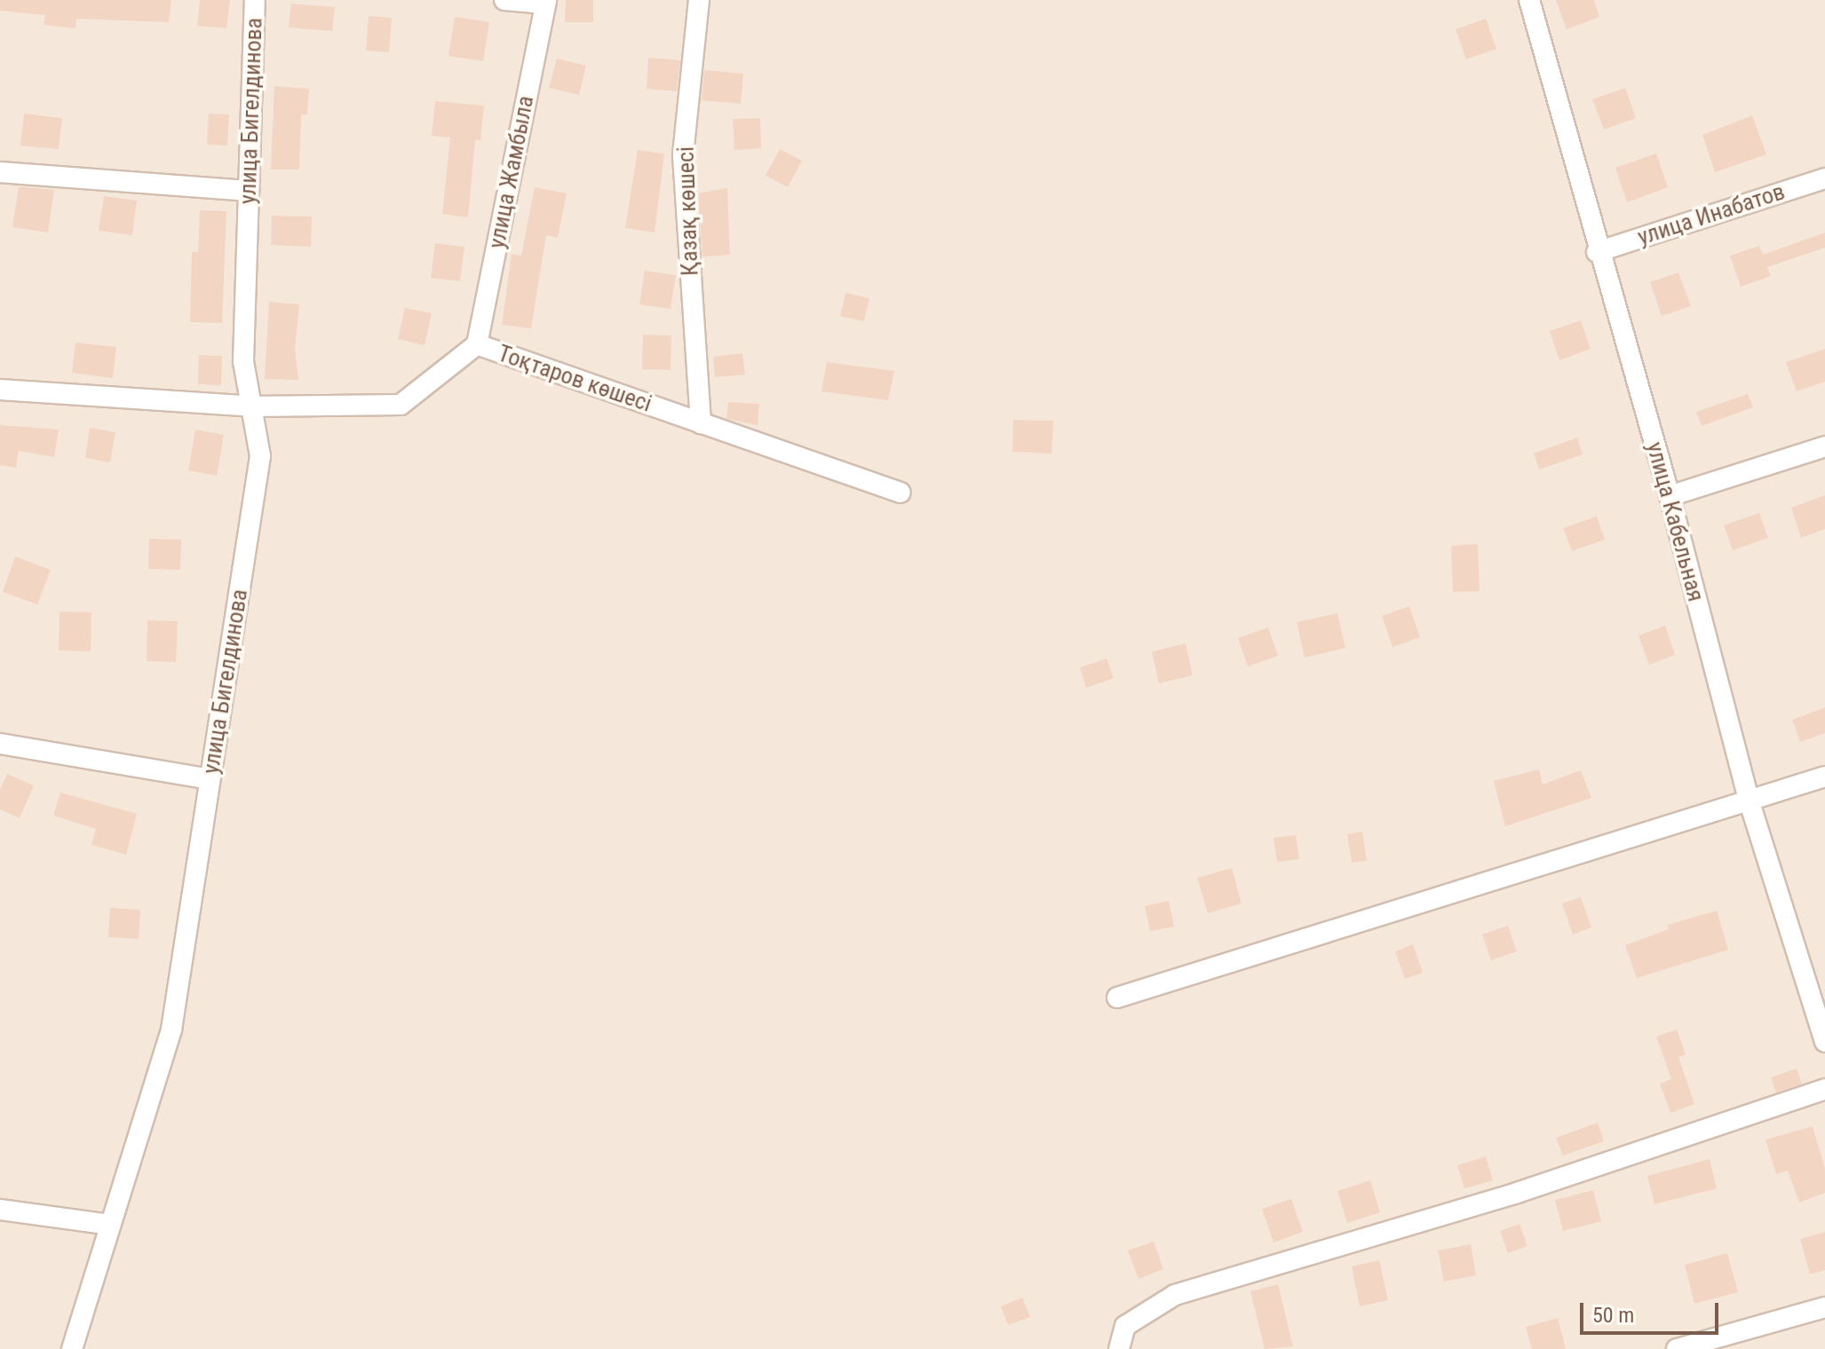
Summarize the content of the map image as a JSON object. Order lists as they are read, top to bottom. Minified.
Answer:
{"streets":{"street":["улица Бигелдинова","улица Жамбыла","Қазақ көшесі","улица Инабатов","Тоқтаров көшесі","улица Кабельная"]},"crossings":[["улица Бигелдинова","Тоқтаров көшесі"],["улица Жамбыла","Тоқтаров көшесі"],["Қазақ көшесі","Тоқтаров көшесі"],["улица Инабатов","улица Кабельная"]],"scale_bar":"50 m"}
